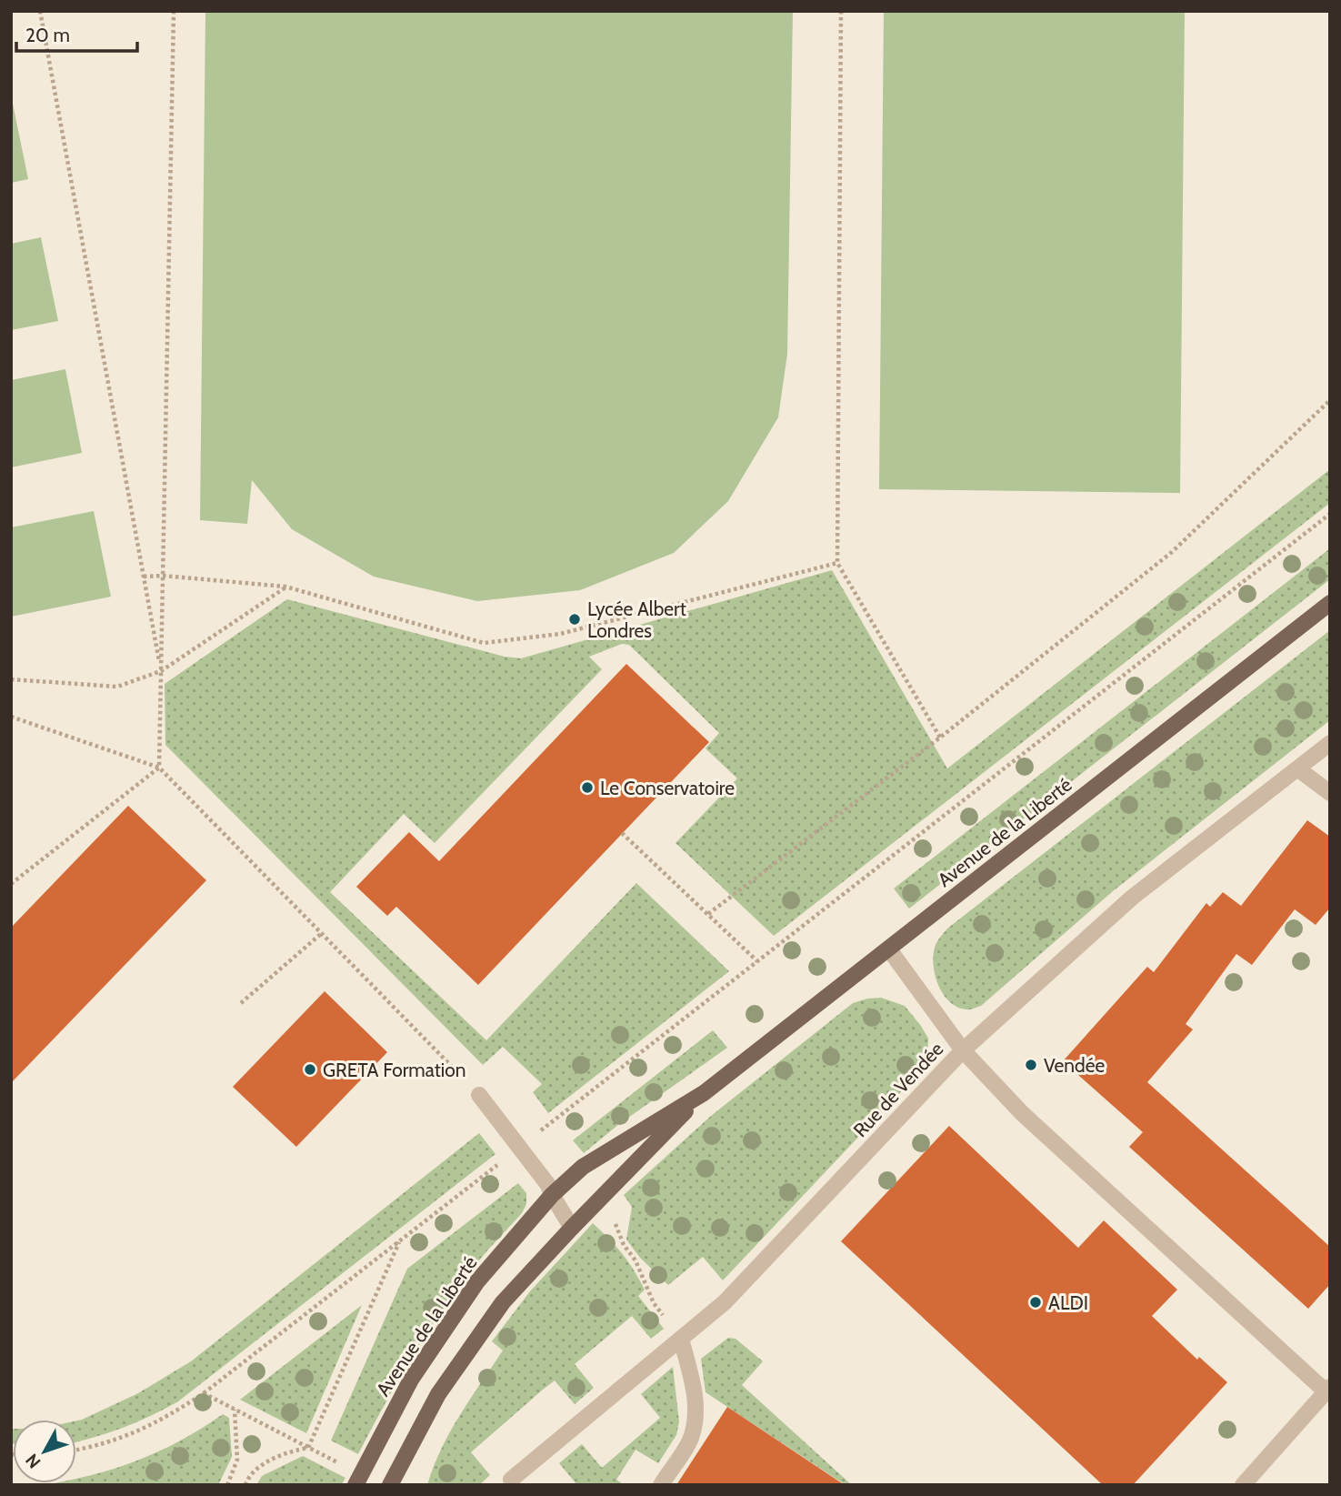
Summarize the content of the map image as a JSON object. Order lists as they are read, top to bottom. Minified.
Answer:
{"streets":{"main road":["Avenue de la Liberté"],"street":["Rue de Vendée"]},"places":["Lycée Albert Londres","Le Conservatoire","Vendée","GRETA Formation","ALDI"],"scale_bar":"20 m","north":"bottom left"}
